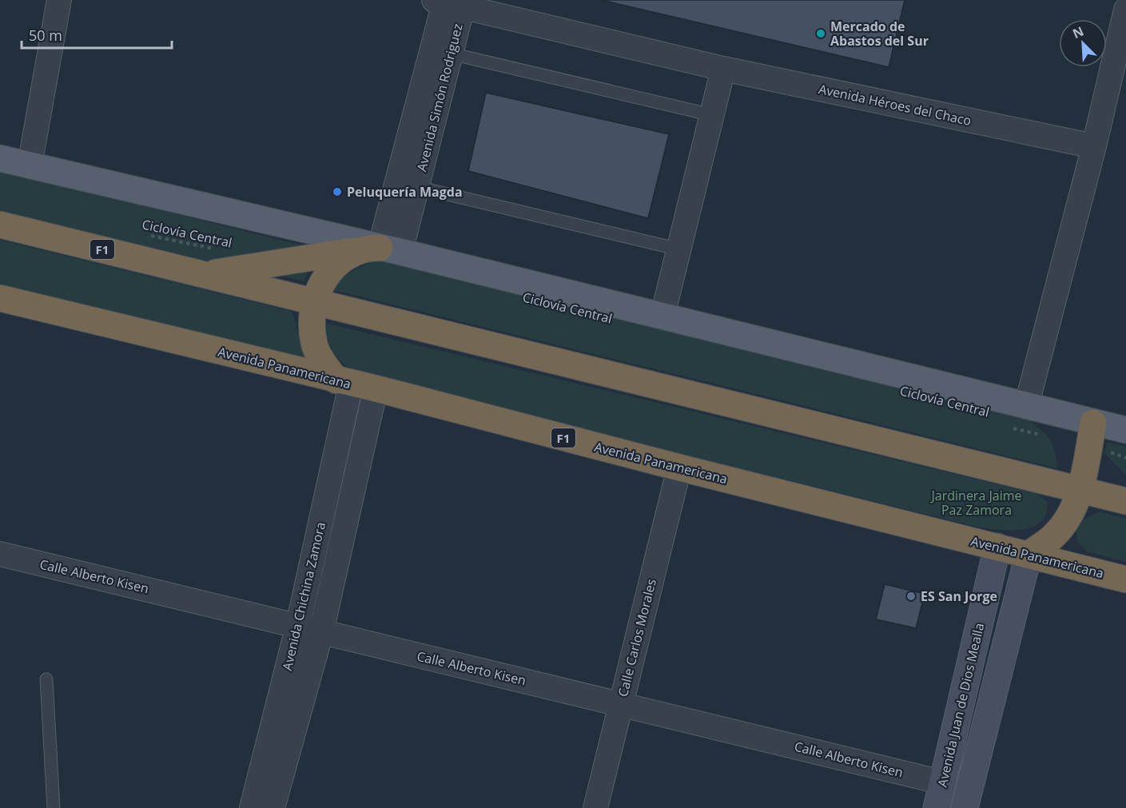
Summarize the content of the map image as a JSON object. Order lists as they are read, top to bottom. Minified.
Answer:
{"streets":{"highway":["F1","Avenida Panamericana"],"main road":["Avenida Juan de Dios Mealla"],"street":["Avenida Simón Rodriguez","Avenida Héroes del Chaco","Calle Alberto Kisen","Avenida Chichina Zamora","Calle Carlos Morales"],"path":["Ciclovía Central"]},"crossings":[["Avenida Simón Rodriguez","Avenida Héroes del Chaco"],["Avenida Panamericana","Avenida Chichina Zamora"],["Avenida Panamericana","Calle Carlos Morales"],["Avenida Panamericana","Avenida Juan de Dios Mealla"],["Calle Alberto Kisen","Avenida Chichina Zamora"],["Calle Alberto Kisen","Calle Carlos Morales"],["Calle Alberto Kisen","Avenida Juan de Dios Mealla"]],"parks":["Jardinera Jaime Paz Zamora"],"places":["Mercado de Abastos del Sur","Peluquería Magda","ES San Jorge"],"scale_bar":"50 m","north":"top left"}
